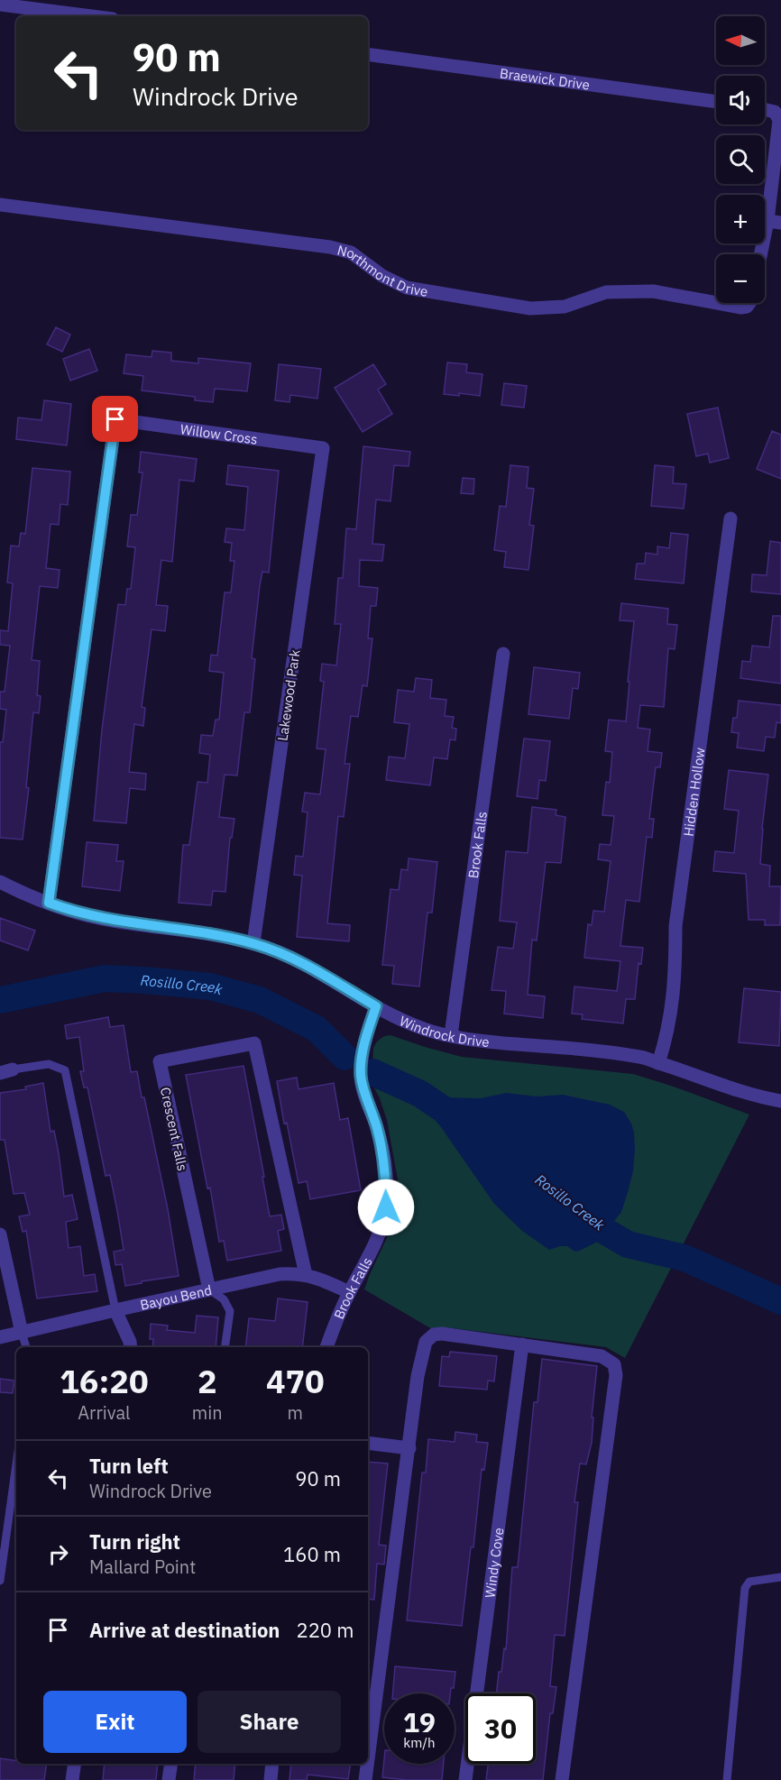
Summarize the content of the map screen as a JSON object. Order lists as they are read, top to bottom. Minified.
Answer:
{"streets":{"street":["Braewick Drive","Northmont Drive","Willow Cross","Lakewood Park","Hidden Hollow","Brook Falls","Windrock Drive","Crescent Falls","Bayou Bend","Windy Cove"]},"crossings":[["Willow Cross","Lakewood Park"],["Willow Cross","Windrock Drive"],["Lakewood Park","Windrock Drive"],["Hidden Hollow","Windrock Drive"],["Brook Falls","Windrock Drive"],["Brook Falls","Bayou Bend"],["Crescent Falls","Bayou Bend"]],"water":["Rosillo Creek"],"north":"left","page":{"map_buttons":["+","−"],"turn":["90 m","Windrock Drive"],"eta":["16:20","Arrival","2","min","470","m"],"list":[{"name":"Turn left","note":"Windrock Drive","value":"90 m"},{"name":"Turn right","note":"Mallard Point","value":"160 m"},{"name":"Arrive at destination","value":"220 m"}],"buttons":["Exit","Share"],"speed":"19 km/h","limit":"30"}}
